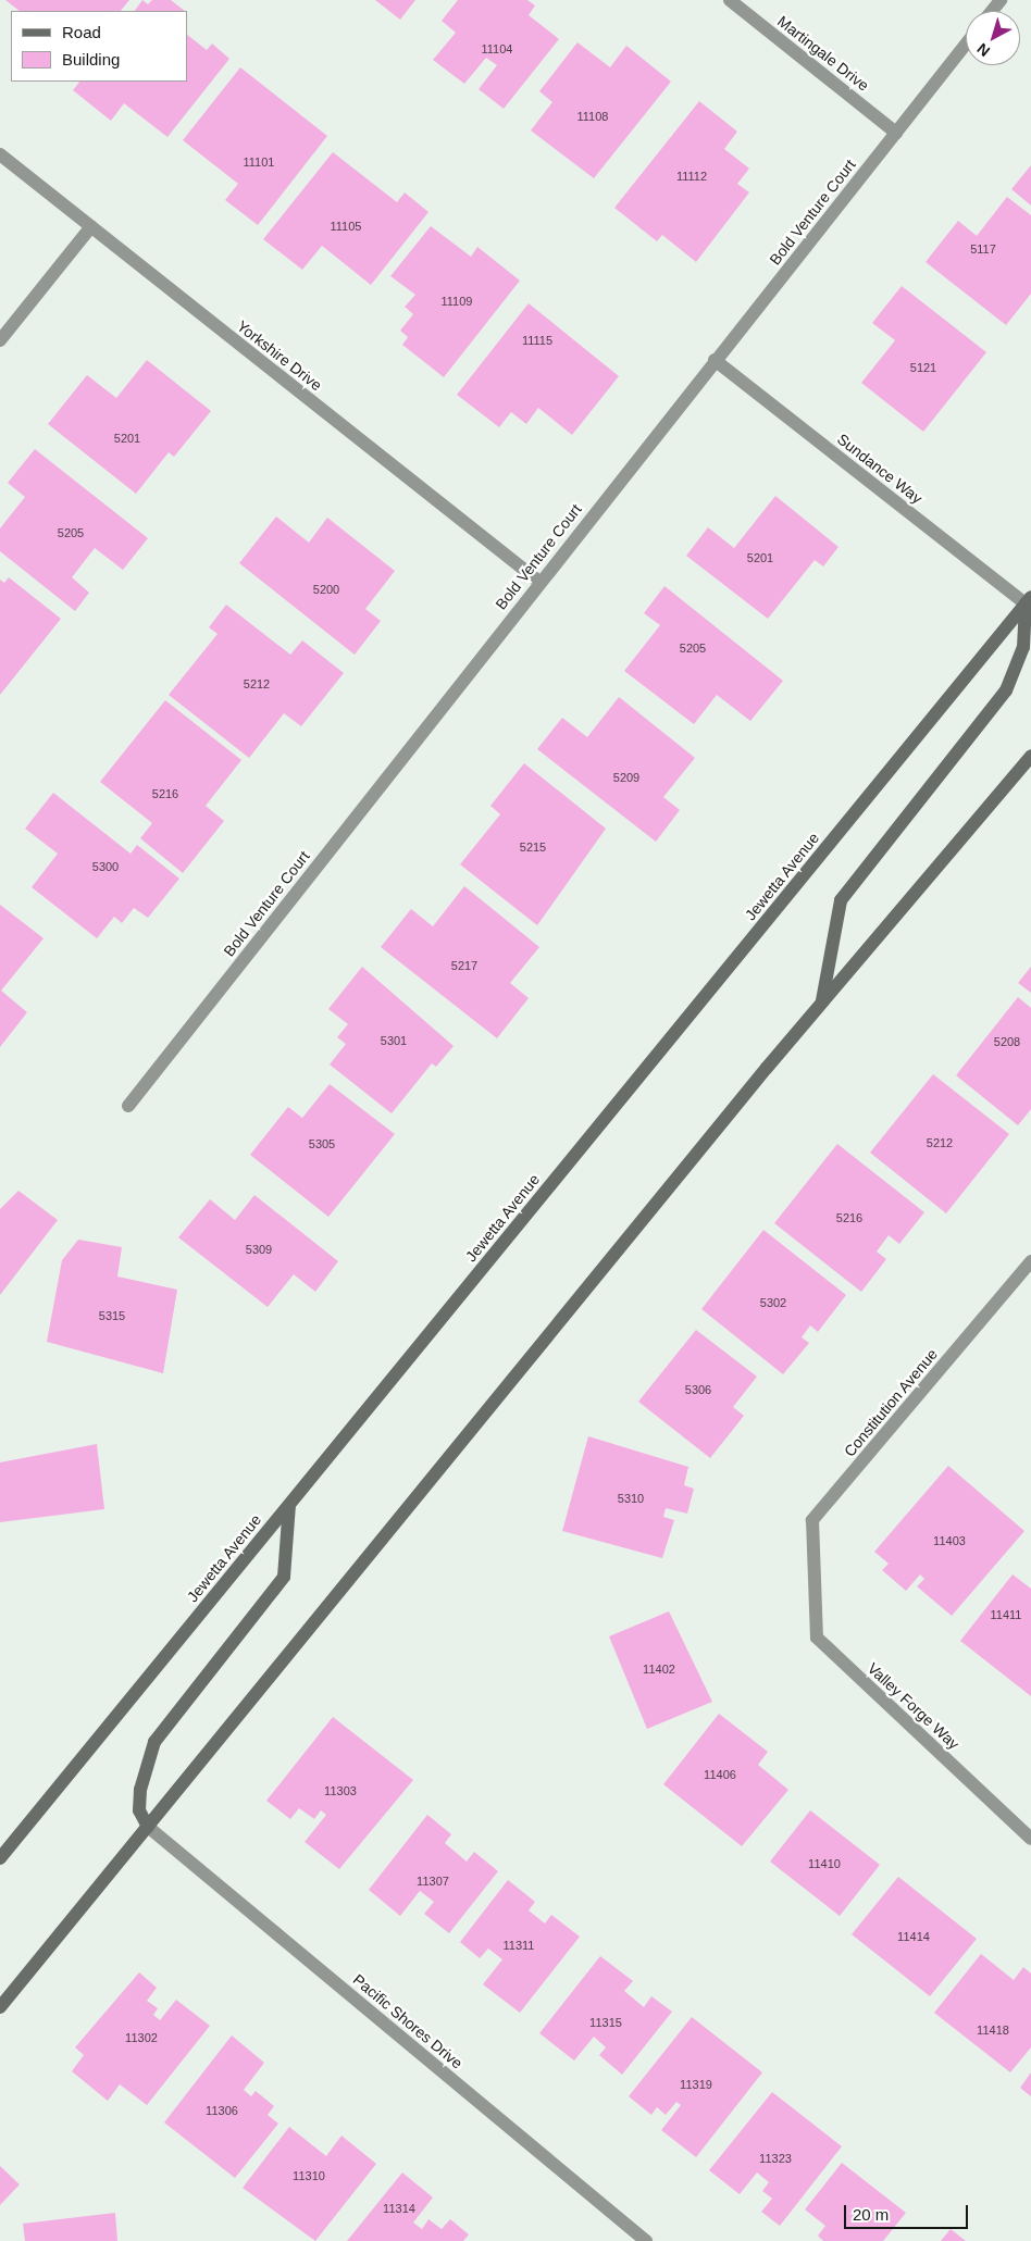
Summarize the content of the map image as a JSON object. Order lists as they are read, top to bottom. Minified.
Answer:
{"streets":{"street":["Martingale Drive","Bold Venture Court","Yorkshire Drive","Sundance Way","Jewetta Avenue","Constitution Avenue","Valley Forge Way","Pacific Shores Drive"]},"crossings":[["Martingale Drive","Bold Venture Court"],["Bold Venture Court","Yorkshire Drive"],["Bold Venture Court","Sundance Way"],["Sundance Way","Jewetta Avenue"],["Constitution Avenue","Valley Forge Way"]],"house_numbers":["11104","11108","11101","11112","11105","5117","11109","11115","5121","5201","5205","5201","5200","5205","5212","5209","5216","5215","5300","5217","5301","5208","5212","5305","5216","5309","5302","5315","5306","5310","11403","11411","11402","11406","11303","11410","11307","11414","11311","11315","11418","11302","11319","11306","11323","11310","11314"],"legend":["Road","Building"],"scale_bar":"20 m","north":"bottom left"}
